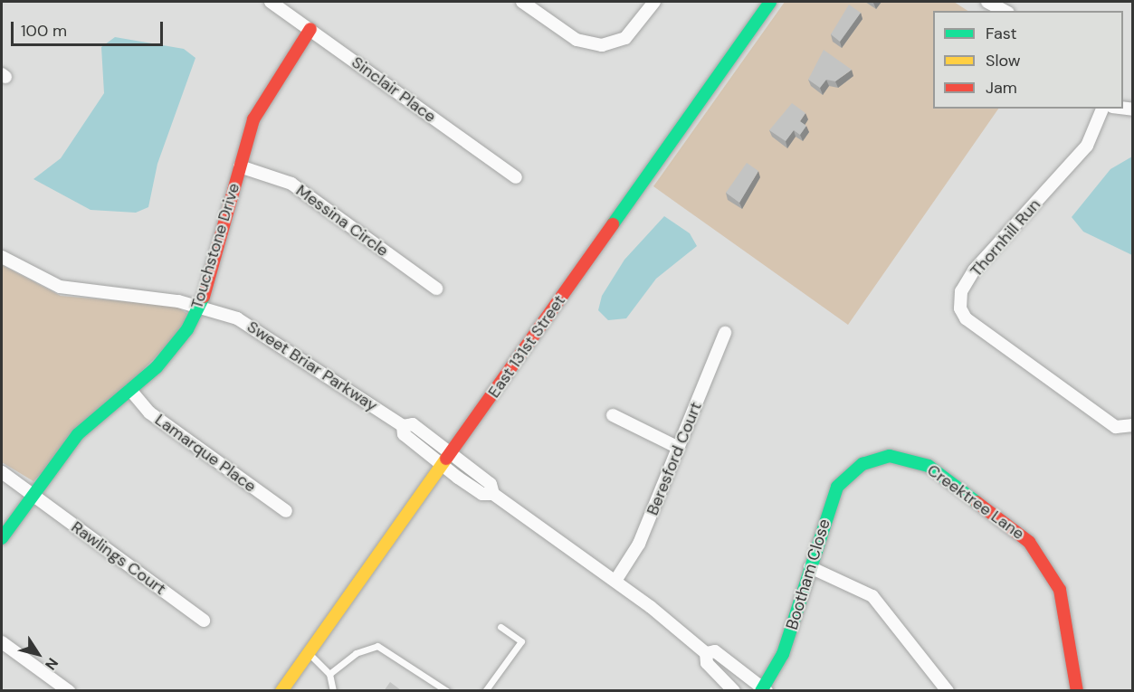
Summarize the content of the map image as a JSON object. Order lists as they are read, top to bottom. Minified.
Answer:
{"streets":{"street":["Sinclair Place","Messina Circle","Thornhill Run","Touchstone Drive","East 131st Street","Sweet Briar Parkway","Lamarque Place","Beresford Court","Creektree Lane","Rawlings Court","Bootham Close"]},"crossings":[["Sinclair Place","Touchstone Drive"],["Messina Circle","Touchstone Drive"],["Touchstone Drive","Sweet Briar Parkway"],["Touchstone Drive","Lamarque Place"],["Touchstone Drive","Rawlings Court"],["East 131st Street","Sweet Briar Parkway"],["Sweet Briar Parkway","Beresford Court"],["Sweet Briar Parkway","Bootham Close"],["Creektree Lane","Bootham Close"]],"legend":["Fast","Slow","Jam"],"scale_bar":"100 m","north":"bottom right"}
